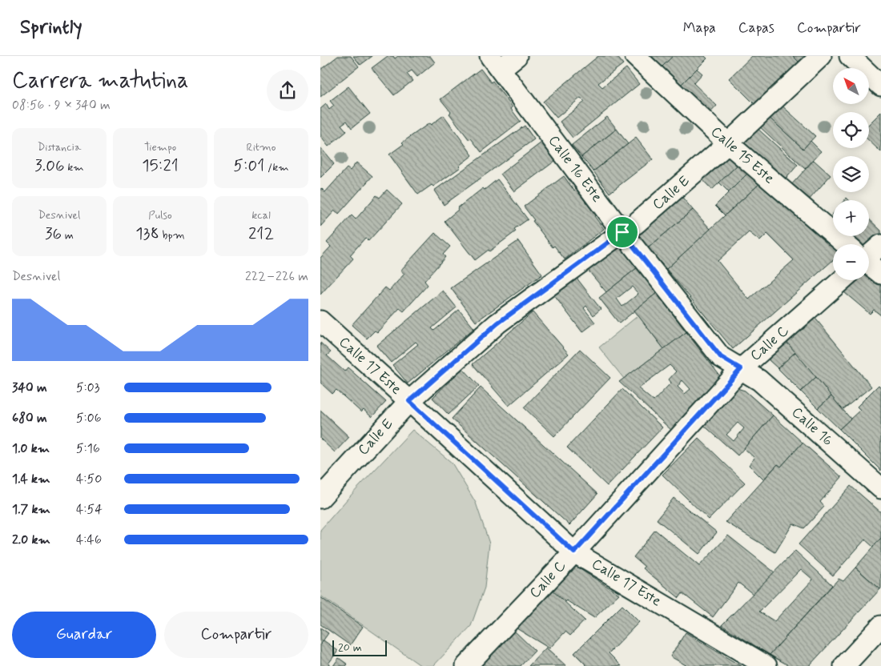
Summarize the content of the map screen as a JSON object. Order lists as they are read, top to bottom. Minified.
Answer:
{"streets":{"street":["Calle 15 Este","Calle 16 Este","Calle E","Calle C","Calle 17 Este","Calle 16"]},"crossings":[["Calle 15 Este","Calle E"],["Calle 16 Este","Calle E"],["Calle 16 Este","Calle C"],["Calle 16 Este","Calle 16"],["Calle E","Calle 17 Este"],["Calle C","Calle 17 Este"],["Calle C","Calle 16"]],"scale_bar":"20 m","north":"top left","page":{"header":"Sprintly","nav":["Mapa","Capas","Compartir"],"heading":["Carrera matutina","08:56 · 9 × 340 m"],"map_buttons":["+","−"],"stats":[["Distancia","3.06 km"],["Tiempo","15:21"],["Ritmo","5:01 /km"],["Desnivel","36 m"],["Pulso","138 bpm"],["kcal","212"]],"chart":["Desnivel","222–226 m"],"list":[{"name":"340 m","note":"5:03"},{"name":"680 m","note":"5:06"},{"name":"1.0 km","note":"5:16"},{"name":"1.4 km","note":"4:50"},{"name":"1.7 km","note":"4:54"},{"name":"2.0 km","note":"4:46"}],"buttons":["Guardar","Compartir"],"scale":"20 m"}}
